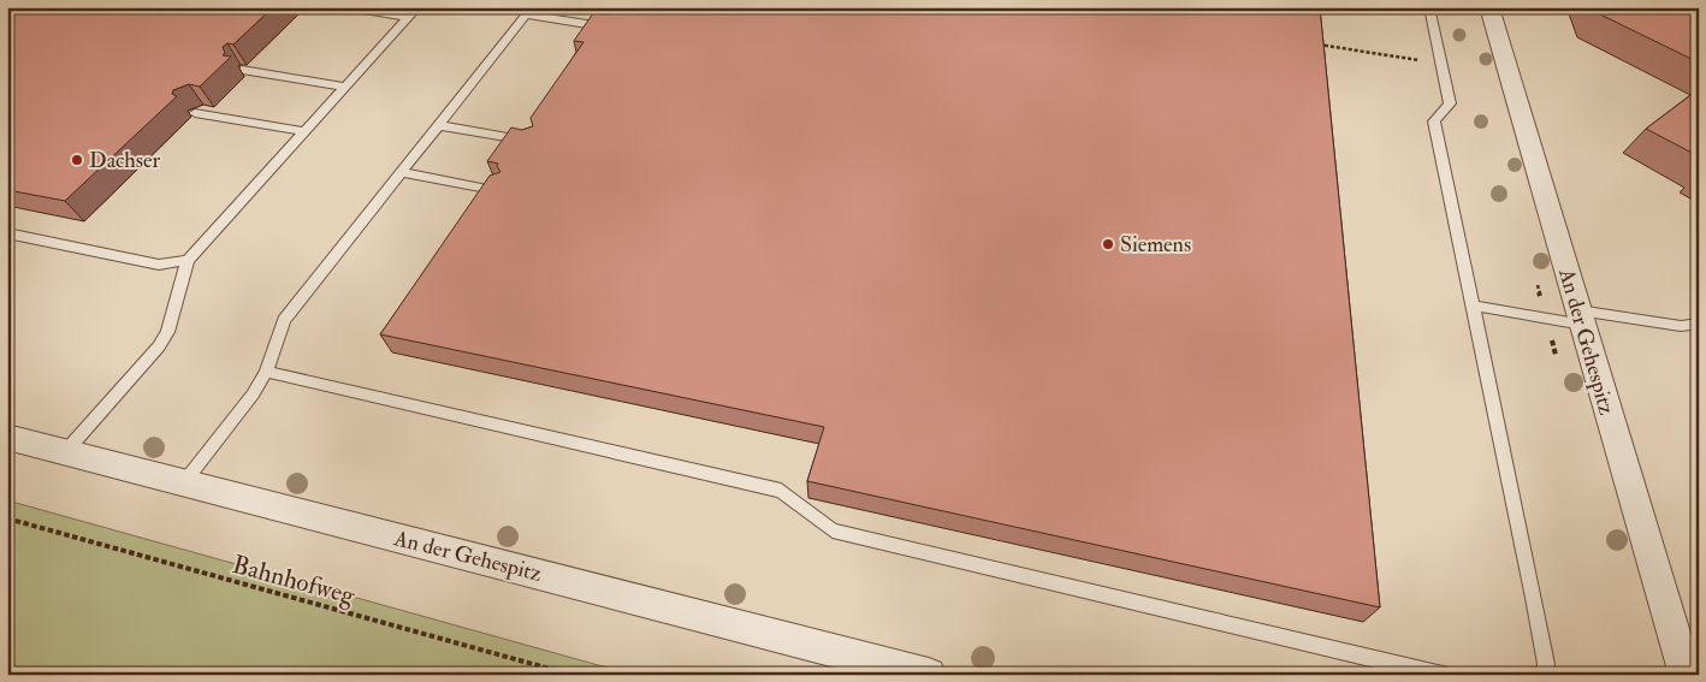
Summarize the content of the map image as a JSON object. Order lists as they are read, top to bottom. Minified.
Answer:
{"streets":{"street":["An der Gehespitz"],"path":["Bahnhofweg"]},"places":["Dachser","Siemens"]}
